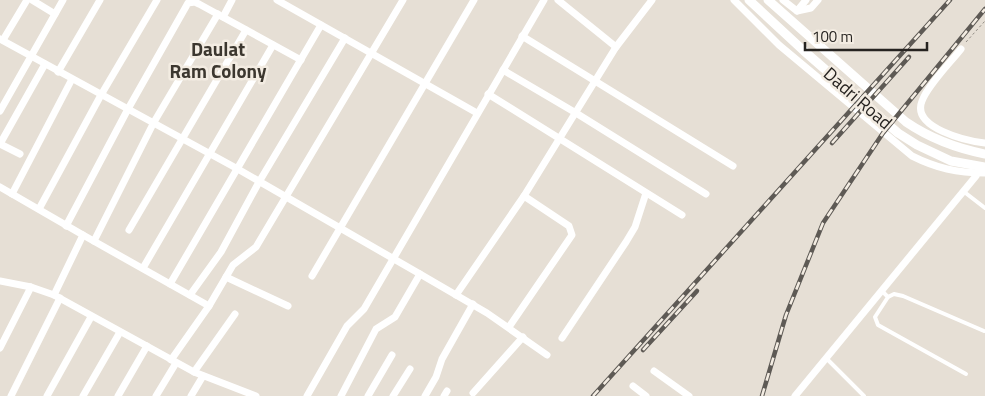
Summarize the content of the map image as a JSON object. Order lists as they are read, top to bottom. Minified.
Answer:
{"streets":{"street":["Dadri Road"]},"districts":["Daulat Ram Colony"],"scale_bar":"100 m"}
